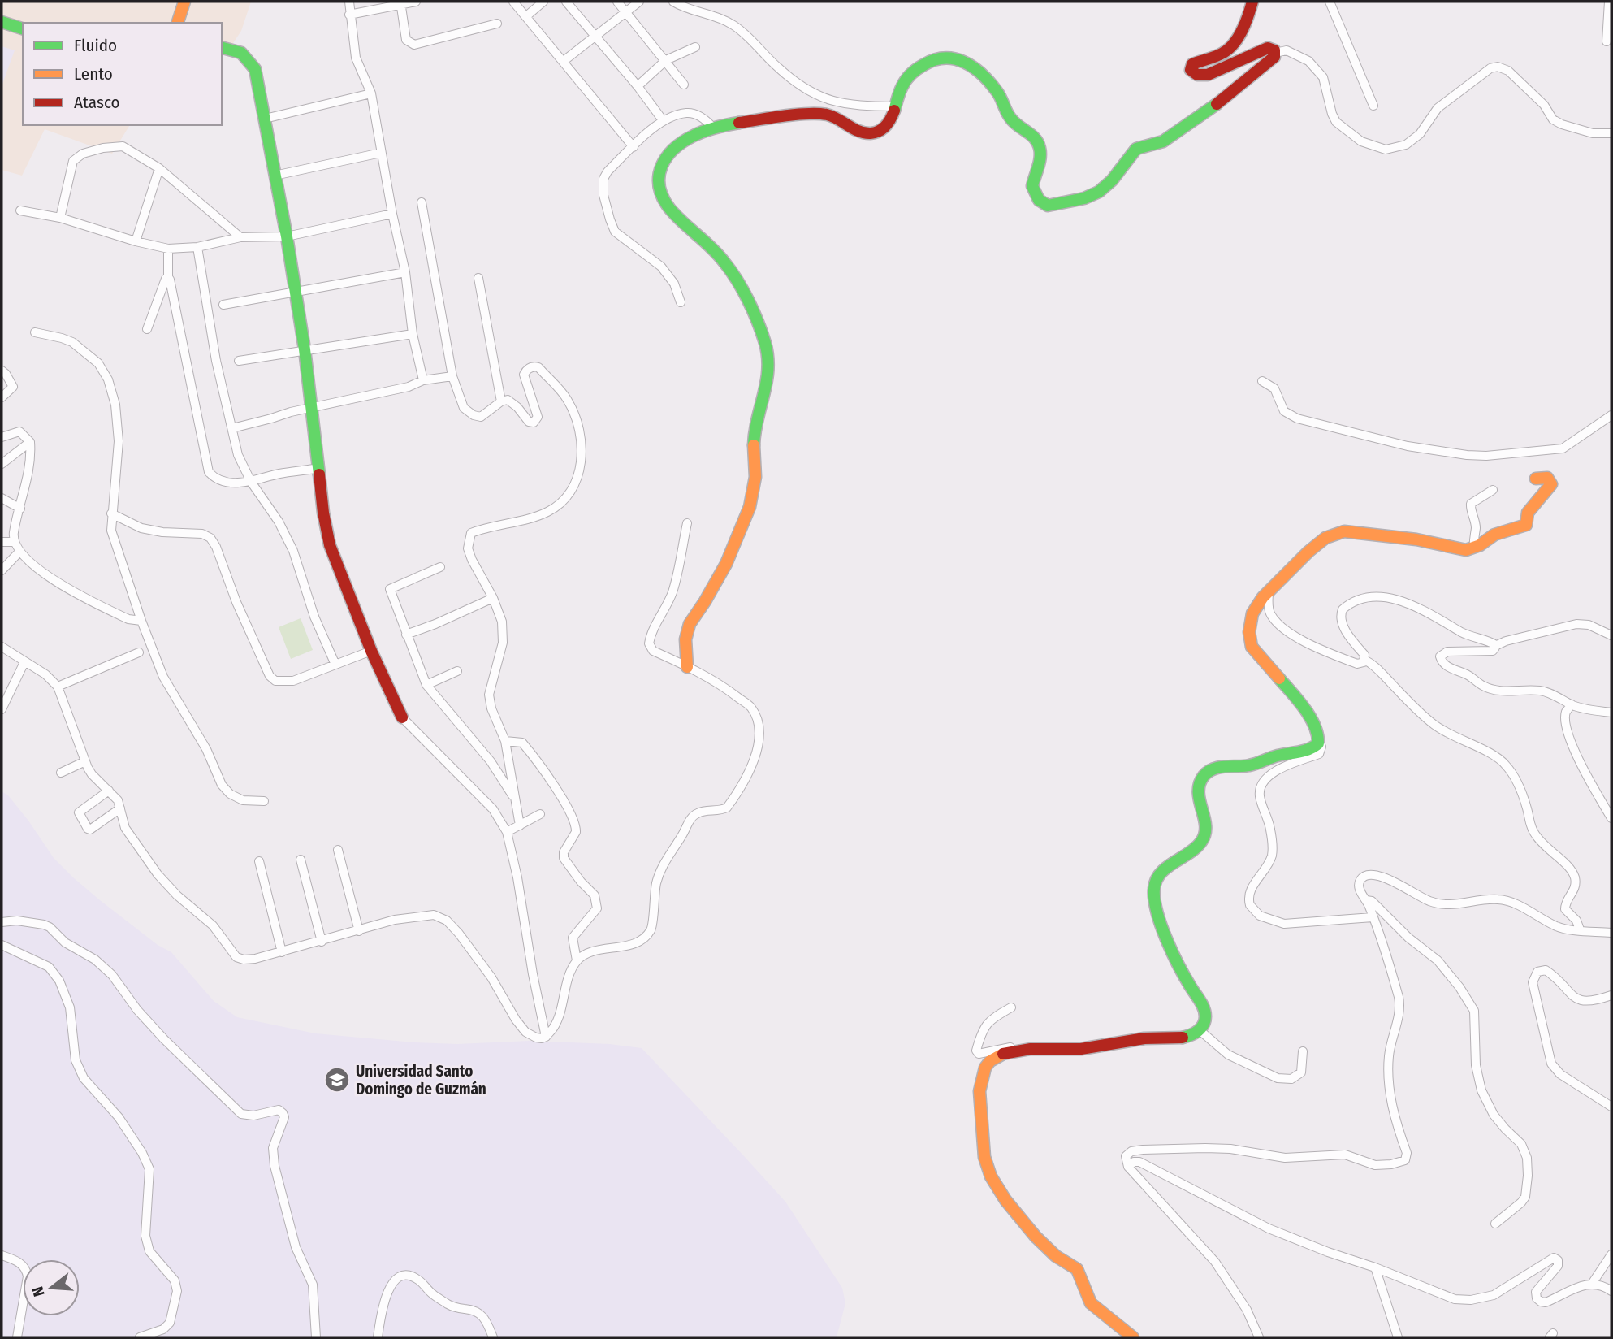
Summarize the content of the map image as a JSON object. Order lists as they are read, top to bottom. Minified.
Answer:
{"places":{"school or university":["Universidad Santo Domingo de Guzmán"]},"legend":["Fluido","Lento","Atasco"],"north":"left"}
